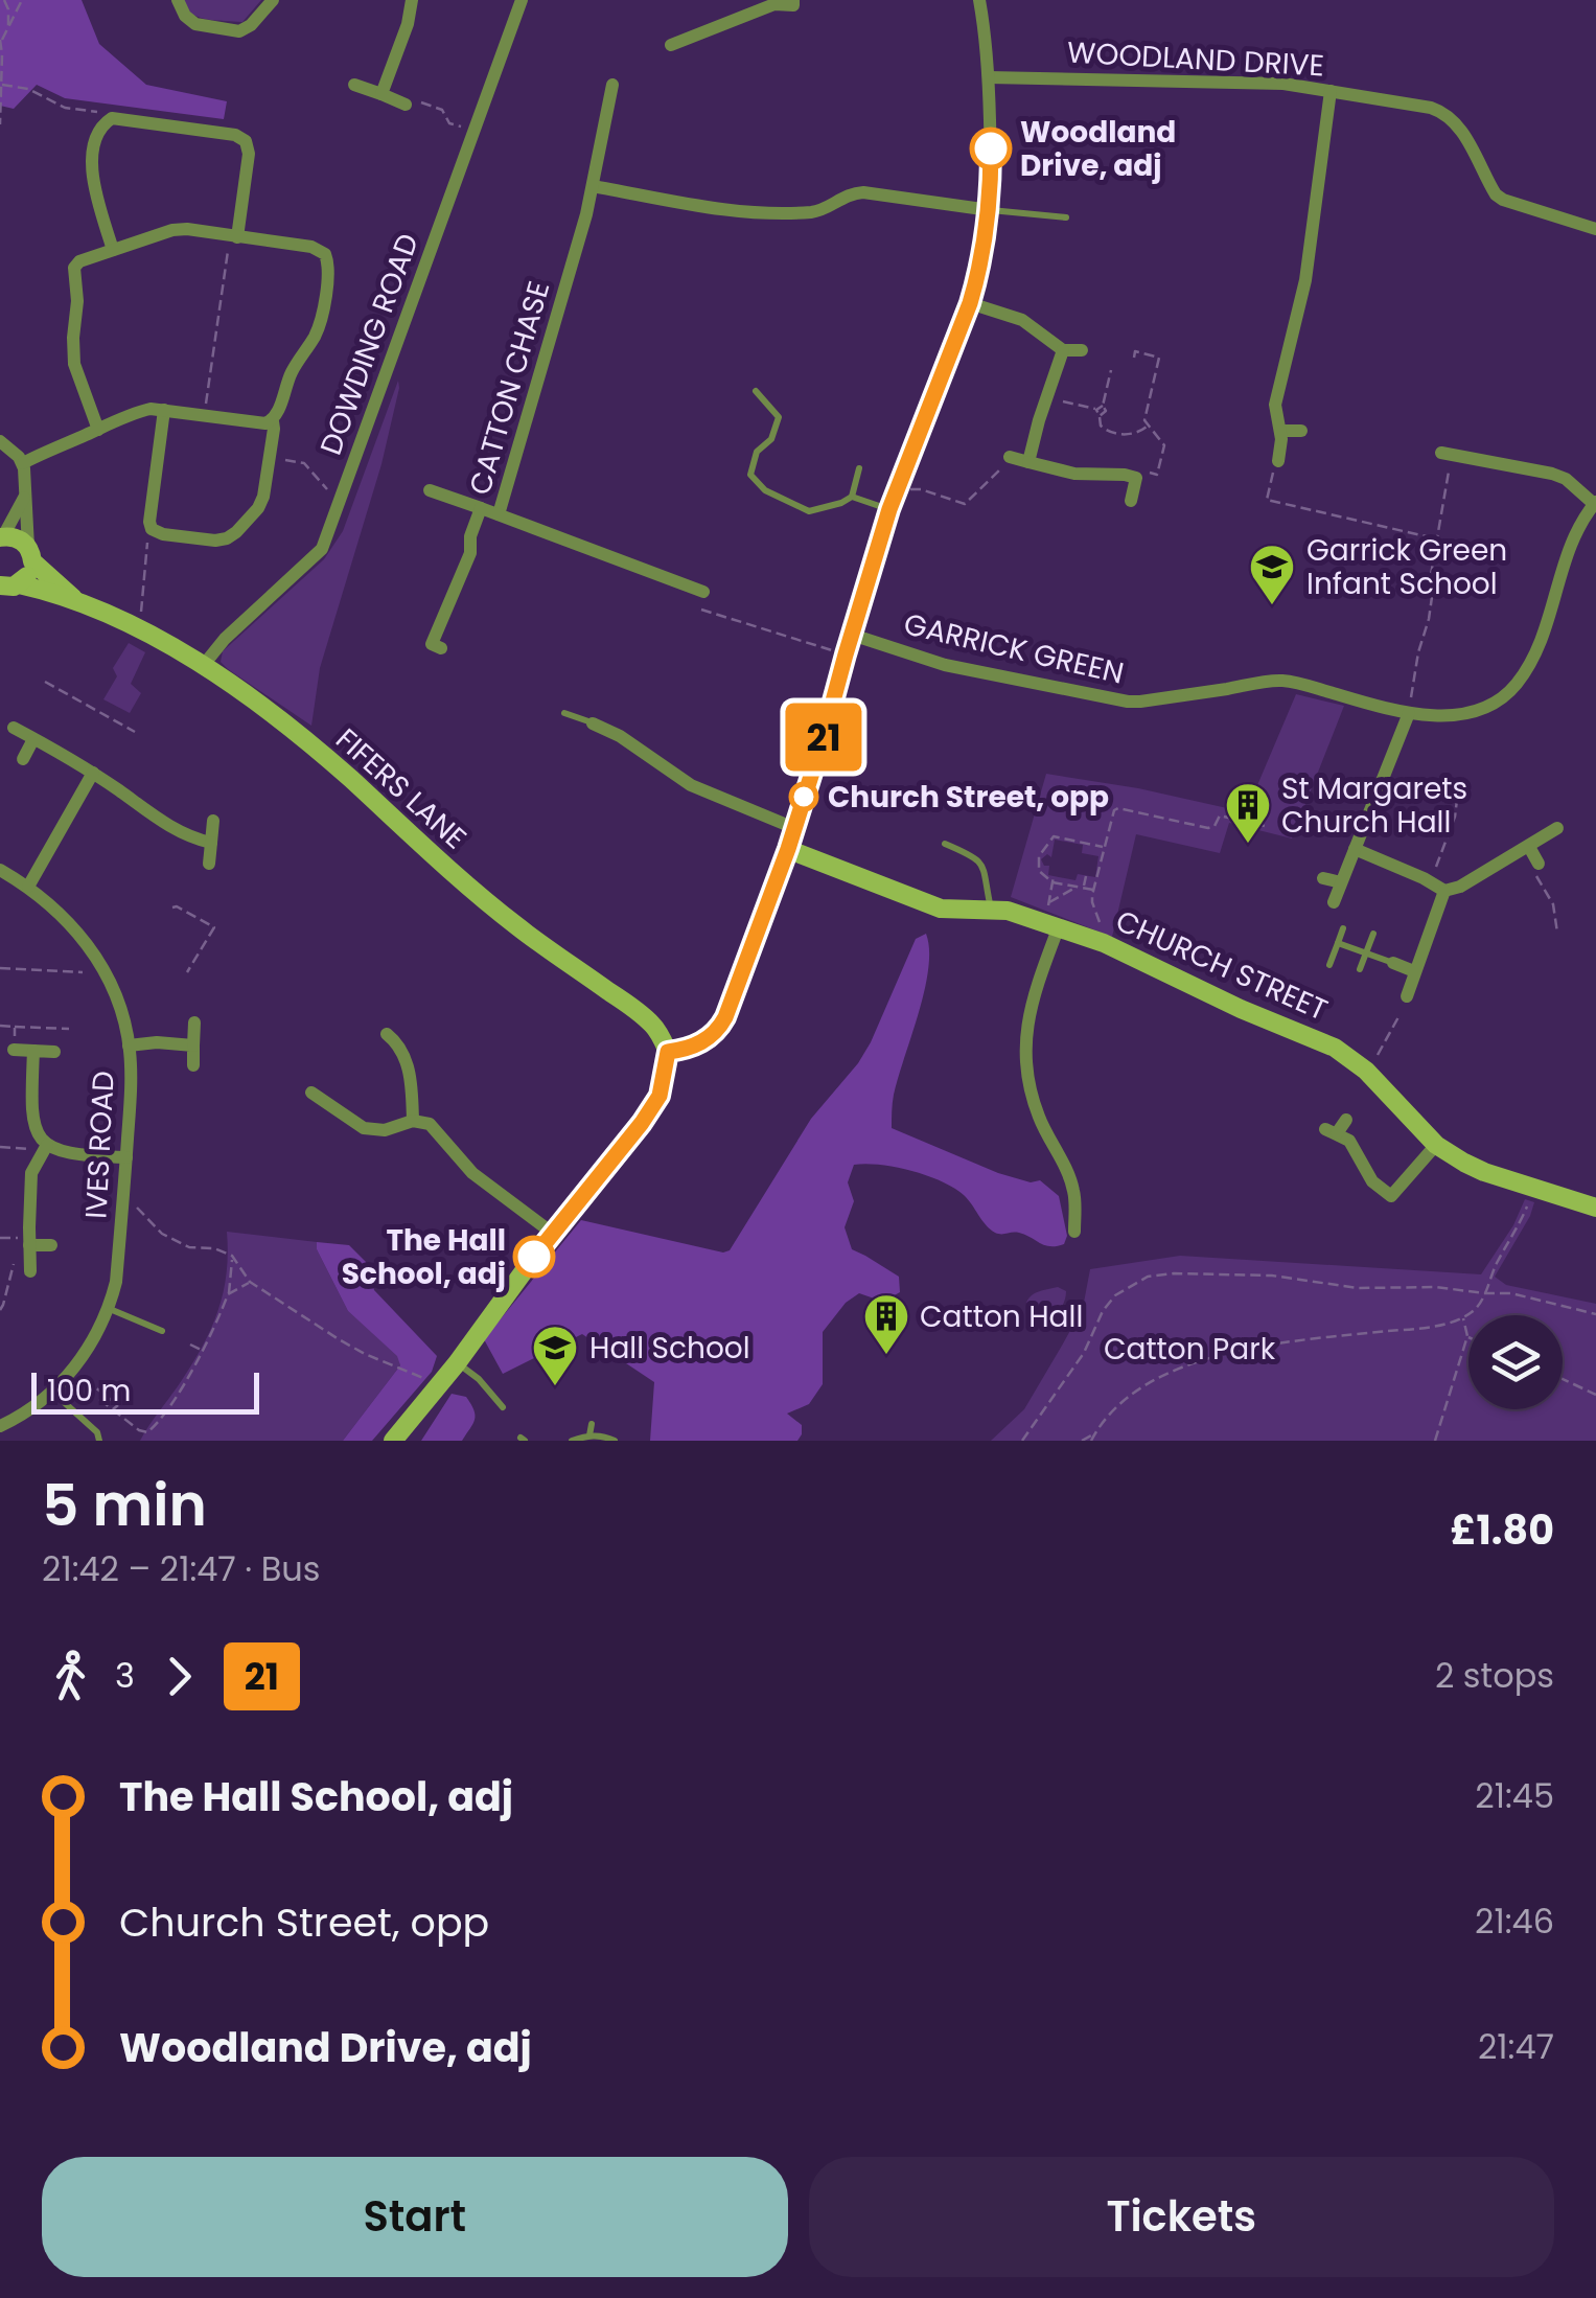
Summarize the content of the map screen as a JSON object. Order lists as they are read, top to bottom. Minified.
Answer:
{"streets":{"street":["WOODLAND DRIVE","DOWDING ROAD","CATTON CHASE","GARRICK GREEN","FIFERS LANE","CHURCH STREET","IVES ROAD"]},"crossings":[["DOWDING ROAD","FIFERS LANE"]],"parks":["Catton Park"],"places":{"other":["Woodland Drive, adj","Church Street, opp","The Hall School, adj"],"school or university":["Garrick Green Infant School","Hall School"],"building":["St Margarets Church Hall","Catton Hall"]},"lines":["bus line 21"],"scale_bar":"100 m","page":{"on_map":"21","scale":"100 m","heading":["5 min","21:42 – 21:47 · Bus","£1.80"],"legs":["3","21","2 stops"],"list":[{"name":"The Hall School, adj","value":"21:45"},{"name":"Church Street, opp","value":"21:46"},{"name":"Woodland Drive, adj","value":"21:47"}],"buttons":["Start","Tickets"]}}
